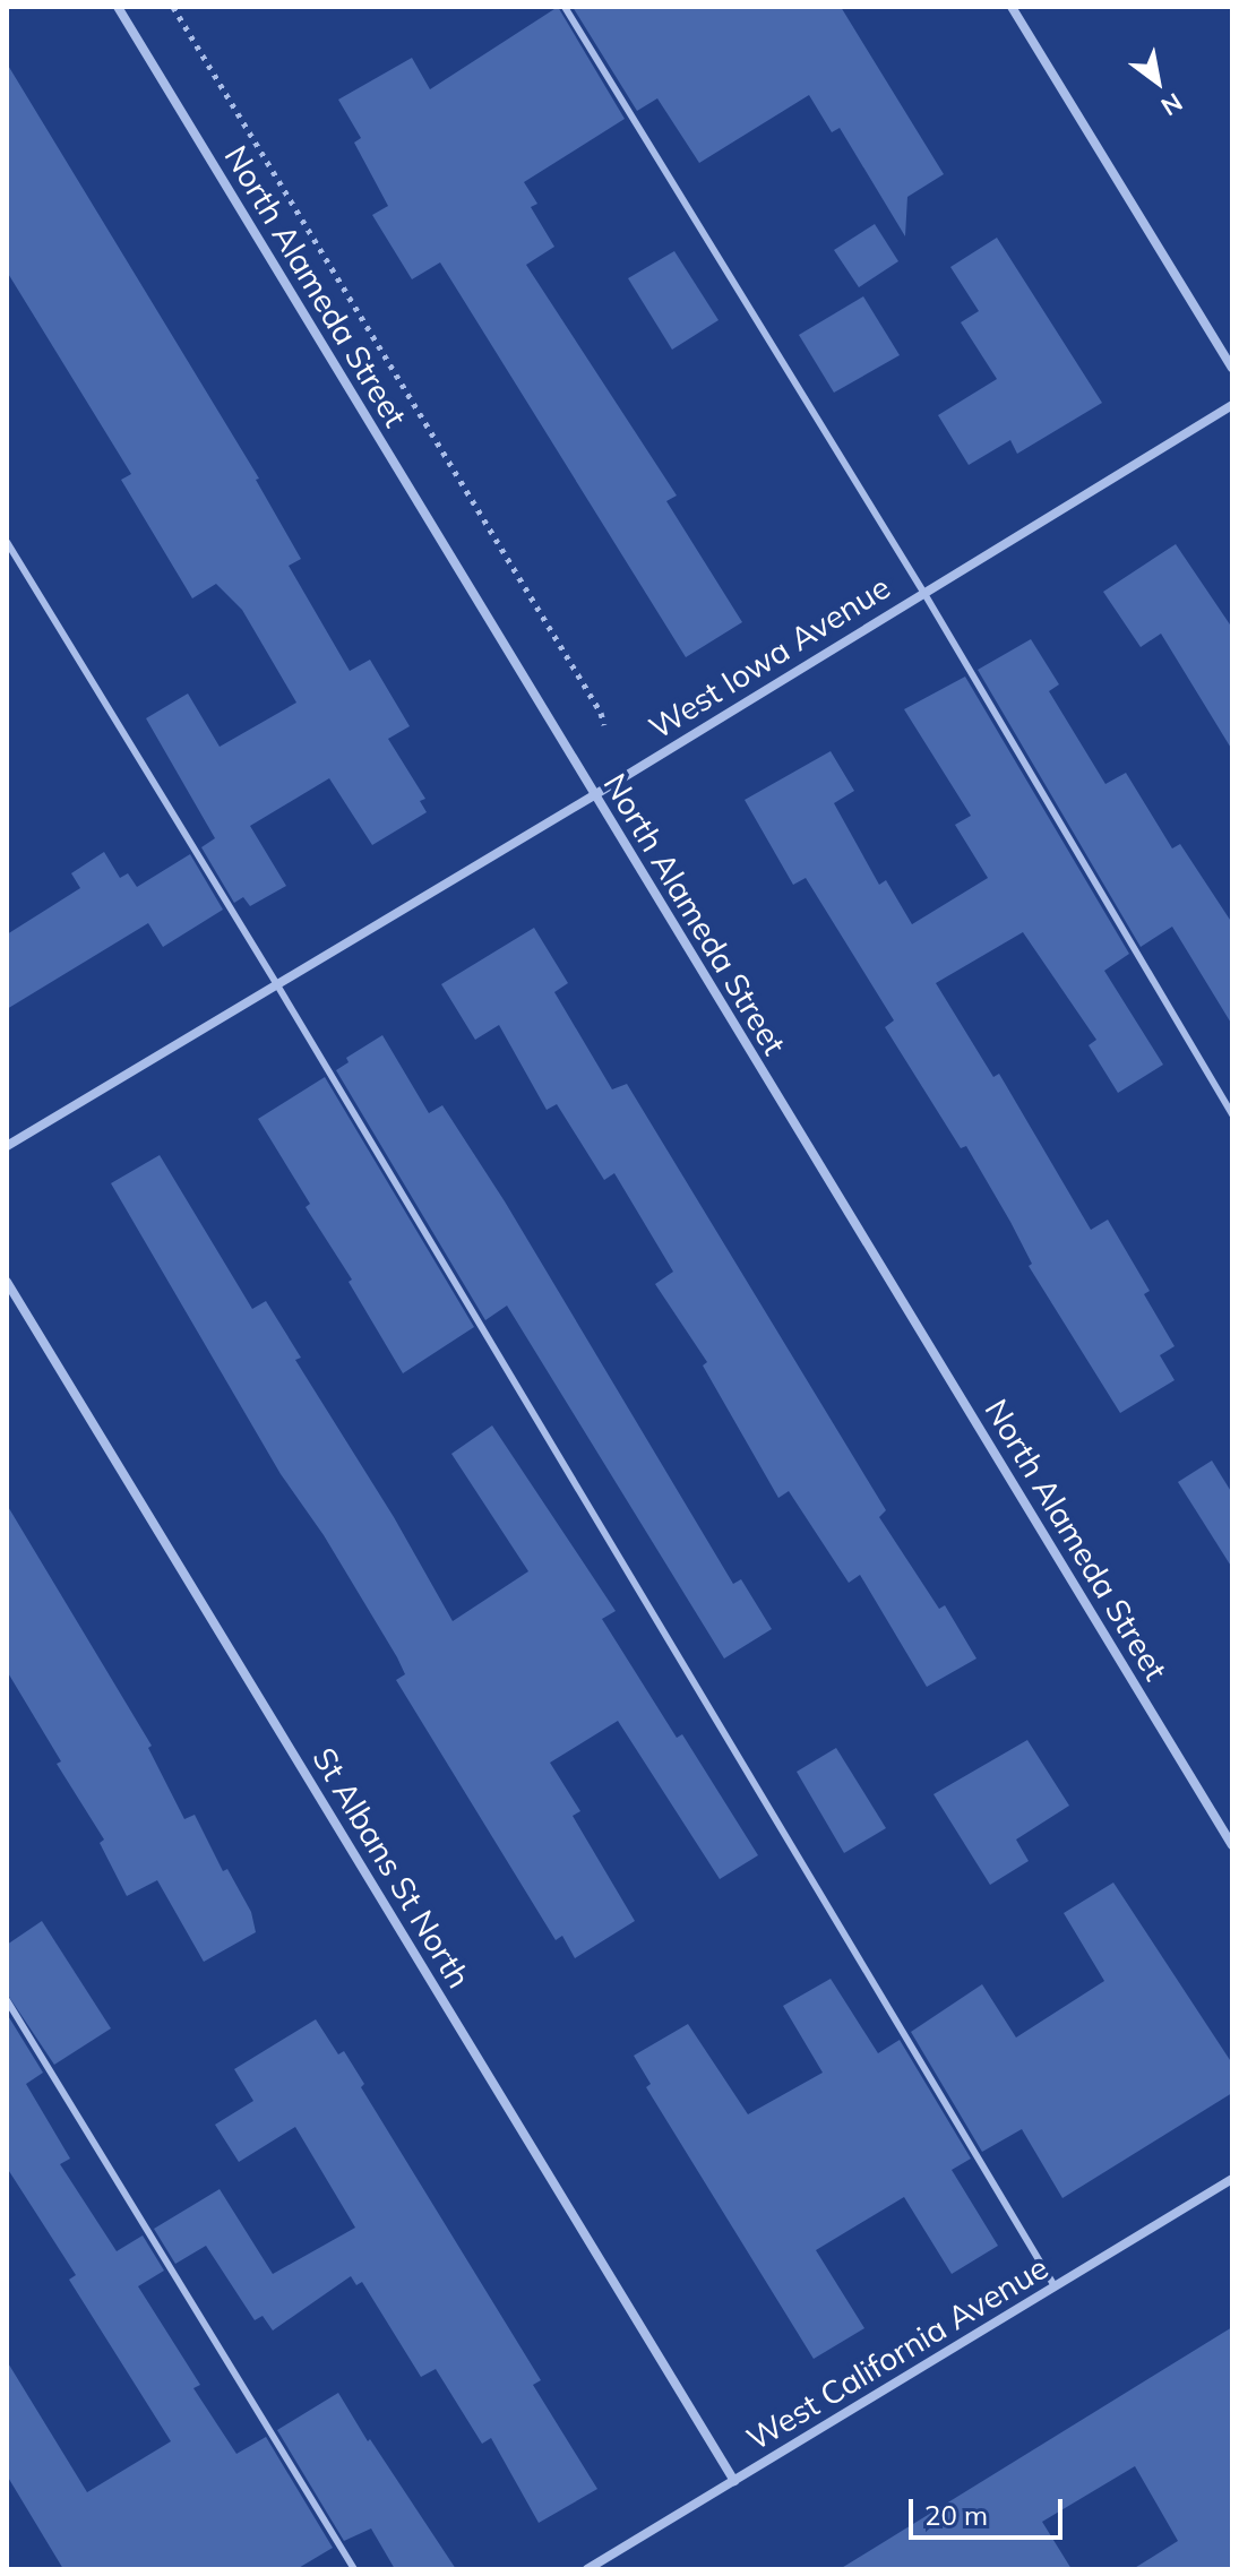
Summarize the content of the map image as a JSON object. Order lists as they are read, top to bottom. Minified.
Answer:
{"streets":{"street":["North Alameda Street","West Iowa Avenue","St Albans St North","West California Avenue"]},"crossings":[["North Alameda Street","West Iowa Avenue"],["St Albans St North","West California Avenue"]],"scale_bar":"20 m","north":"bottom right"}
